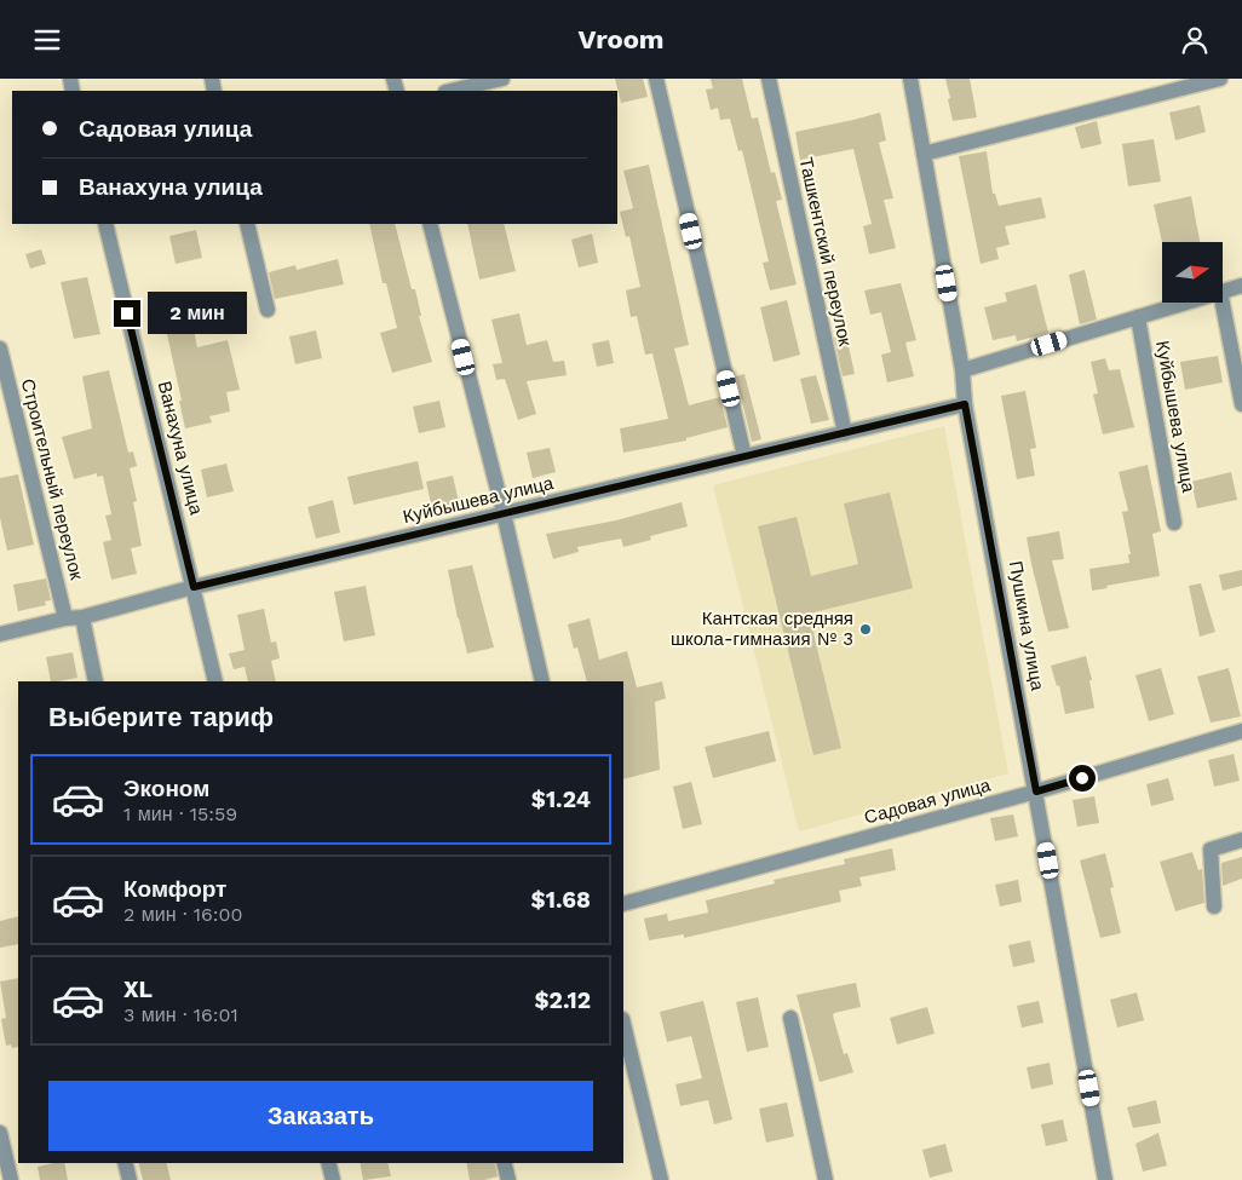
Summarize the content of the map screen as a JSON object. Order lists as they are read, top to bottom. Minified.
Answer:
{"streets":{"street":["Ташкентский переулок","Куйбышева улица","Ванахуна улица","Строительный переулок","Пушкина улица","Садовая улица"]},"crossings":[["Ташкентский переулок","Куйбышева улица"],["Куйбышева улица","Ванахуна улица"],["Куйбышева улица","Строительный переулок"],["Куйбышева улица","Пушкина улица"],["Пушкина улица","Садовая улица"]],"places":["Кантская средняя школа-гимназия № 3"],"north":"right","page":{"header":"Vroom","banner":["Садовая улица","Ванахуна улица"],"bubble":"2 мин","heading":"Выберите тариф","list":[{"name":"Эконом","note":"1 мин · 15:59","value":"$1.24"},{"name":"Комфорт","note":"2 мин · 16:00","value":"$1.68"},{"name":"XL","note":"3 мин · 16:01","value":"$2.12"}],"buttons":"Заказать"}}
